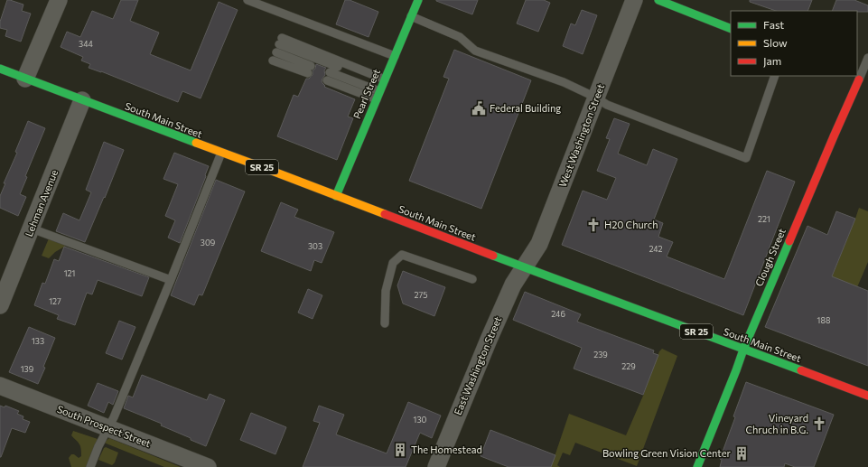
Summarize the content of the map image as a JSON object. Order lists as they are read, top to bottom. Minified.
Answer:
{"streets":{"main road":["Pearl Street","South Main Street","SR 25","Clough Street"],"street":["West Washington Street","Lehman Avenue","East Washington Street","South Prospect Street"]},"crossings":[["Pearl Street","South Main Street"],["South Main Street","West Washington Street"],["South Main Street","Lehman Avenue"],["South Main Street","Clough Street"],["South Main Street","East Washington Street"],["West Washington Street","East Washington Street"]],"places":{"public building":["Federal Building"],"church":["H20 Church","Vineyard Chruch in B.G."],"building":["The Homestead","Bowling Green Vision Center"]},"house_numbers":["344","221","309","303","242","121","275","127","246","188","133","239","229","139","130"],"legend":["Fast","Slow","Jam"]}
